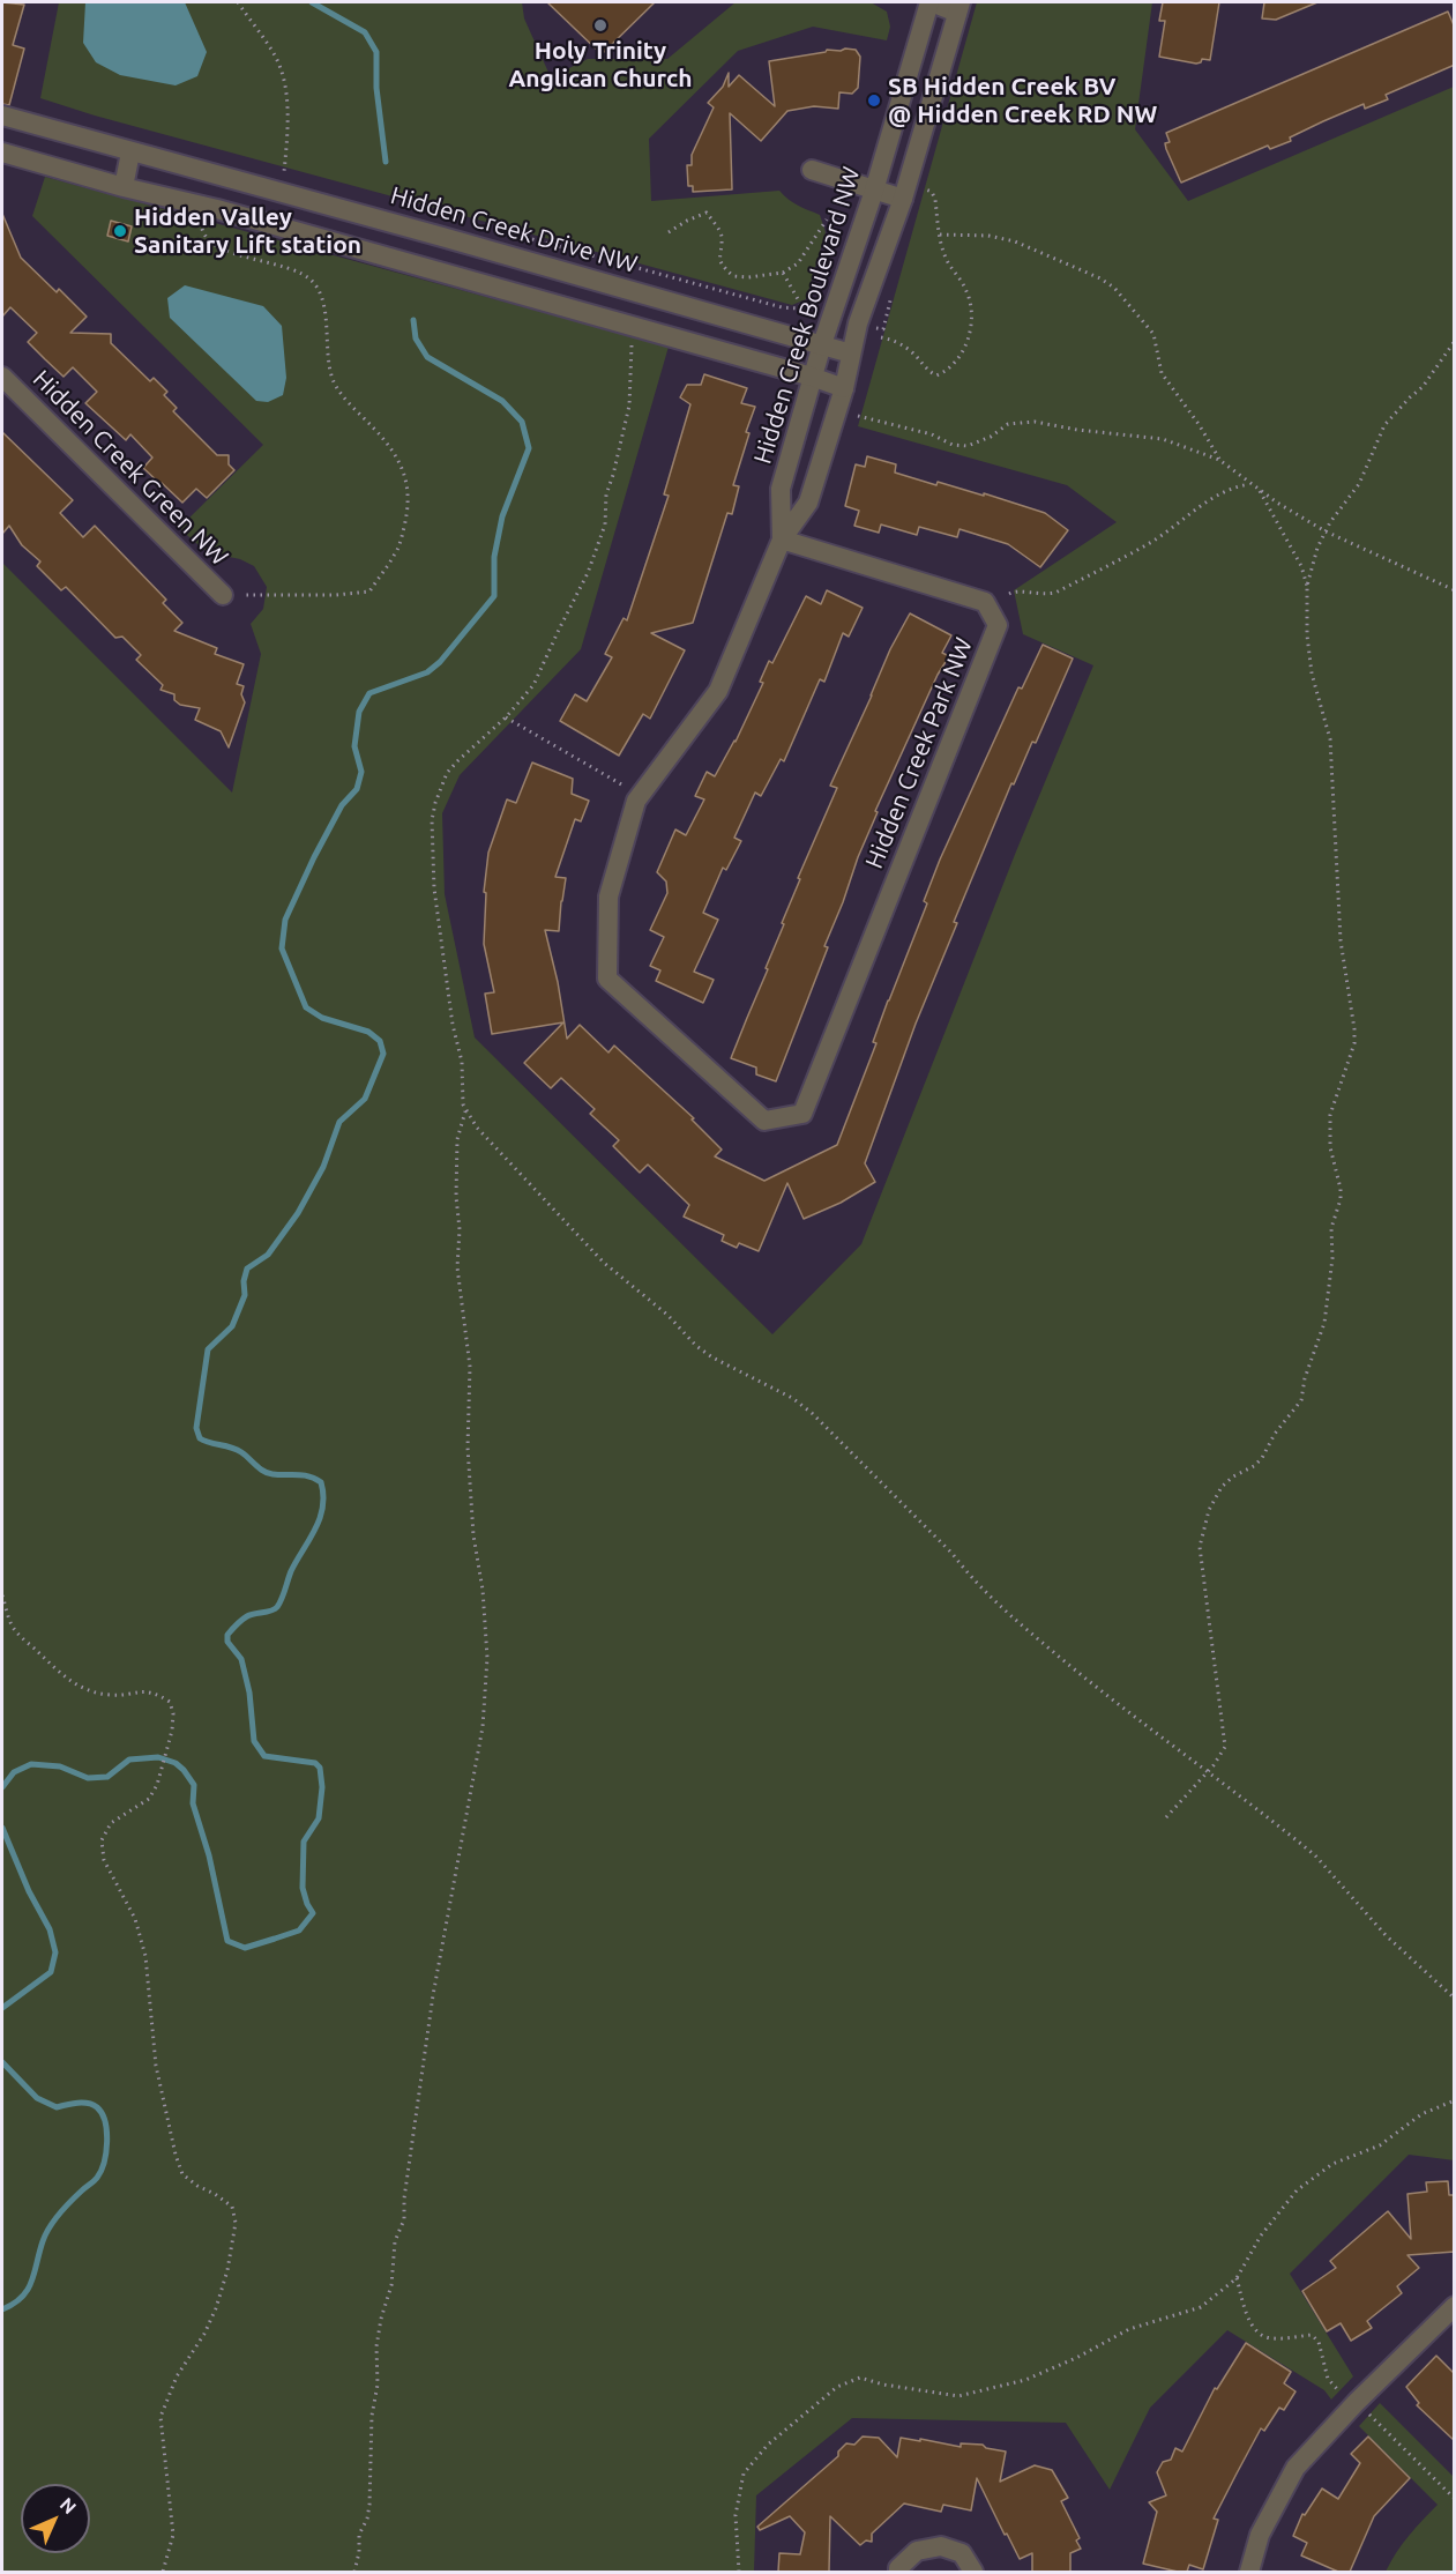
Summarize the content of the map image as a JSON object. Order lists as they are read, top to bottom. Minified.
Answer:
{"streets":{"street":["Hidden Creek Drive NW","Hidden Creek Boulevard NW","Hidden Creek Green NW","Hidden Creek Park NW"]},"crossings":[["Hidden Creek Drive NW","Hidden Creek Boulevard NW"],["Hidden Creek Boulevard NW","Hidden Creek Park NW"]],"places":["Holy Trinity Anglican Church","SB Hidden Creek BV @ Hidden Creek RD NW","Hidden Valley Sanitary Lift station"],"north":"top right"}
